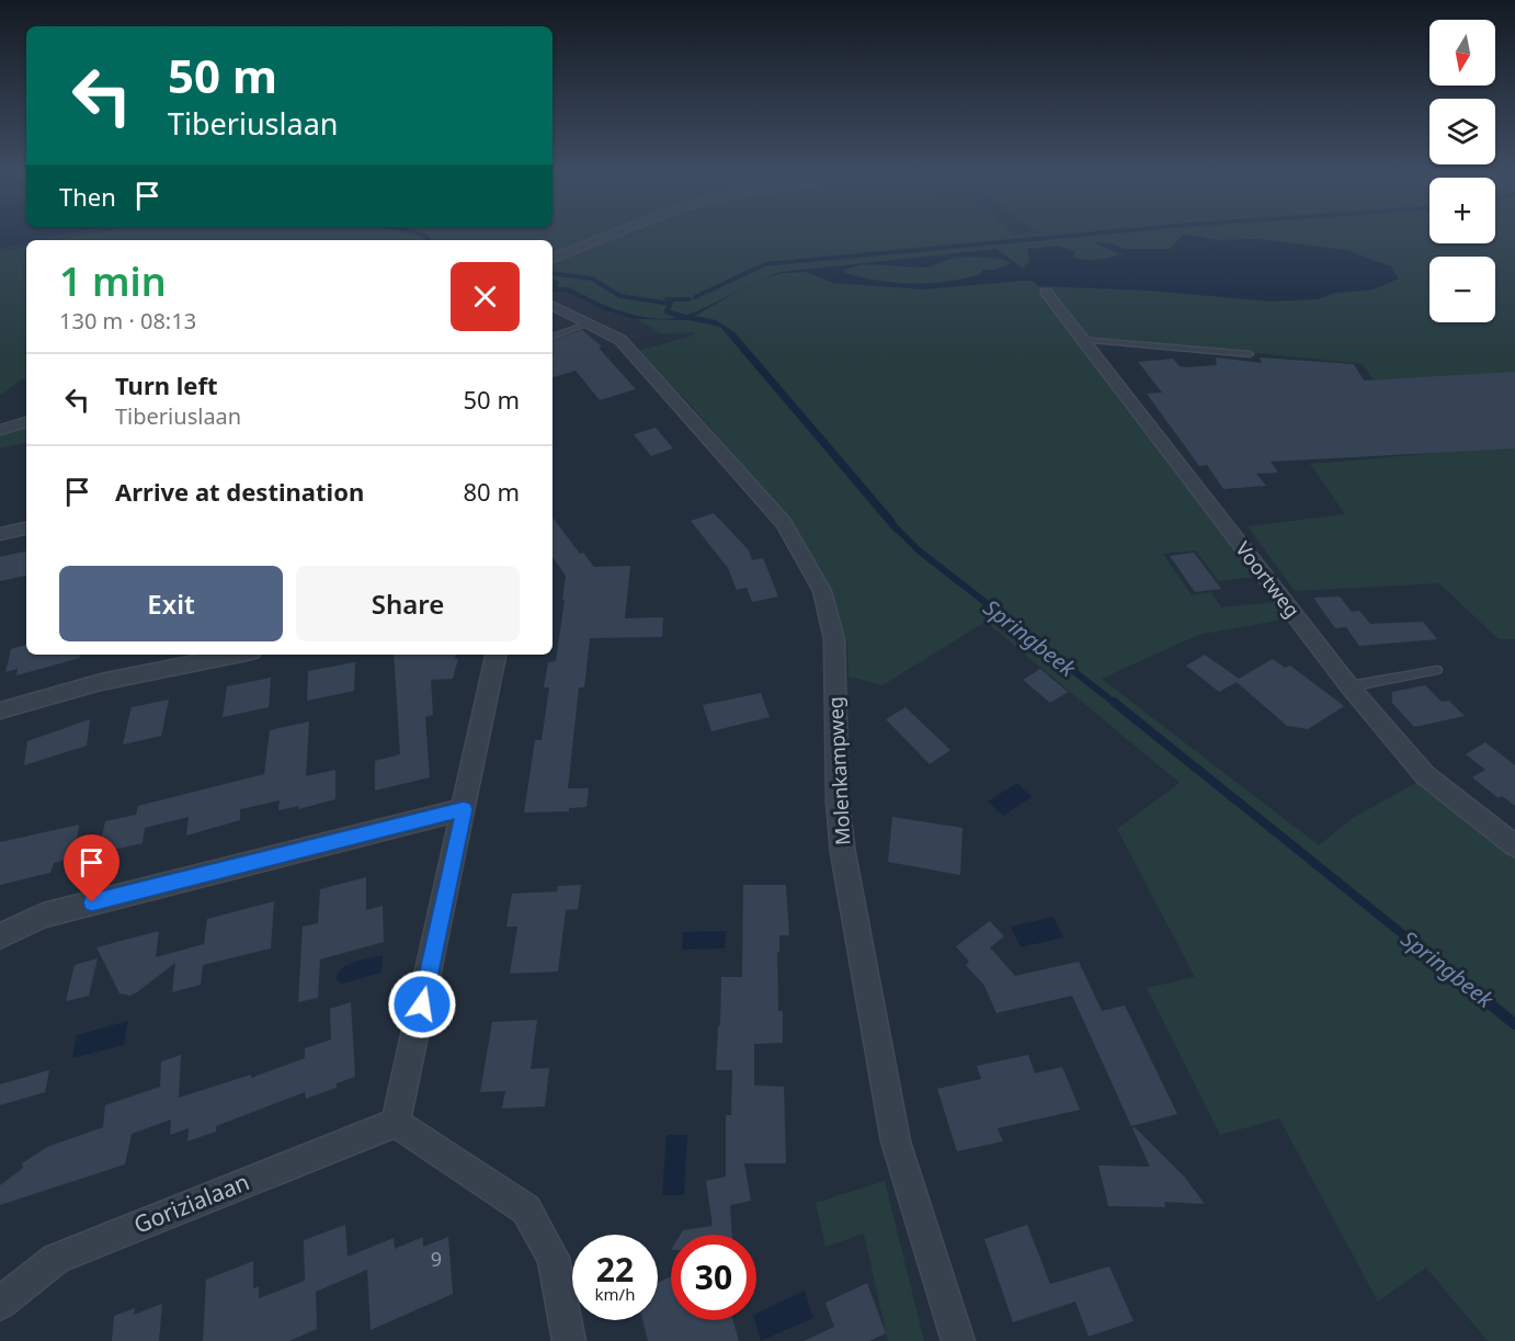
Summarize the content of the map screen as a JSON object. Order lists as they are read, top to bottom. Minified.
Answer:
{"streets":{"street":["Voortweg","Molenkampweg","Gorizialaan"]},"water":["Springbeek"],"house_numbers":["9"],"north":"bottom","page":{"map_buttons":["+","−"],"turn":["50 m","Tiberiuslaan"],"then":"Then","heading":["1 min","130 m · 08:13"],"list":[{"name":"Turn left","note":"Tiberiuslaan","value":"50 m"},{"name":"Arrive at destination","value":"80 m"}],"buttons":["Exit","Share"],"speed":"22 km/h","limit":"30"}}
